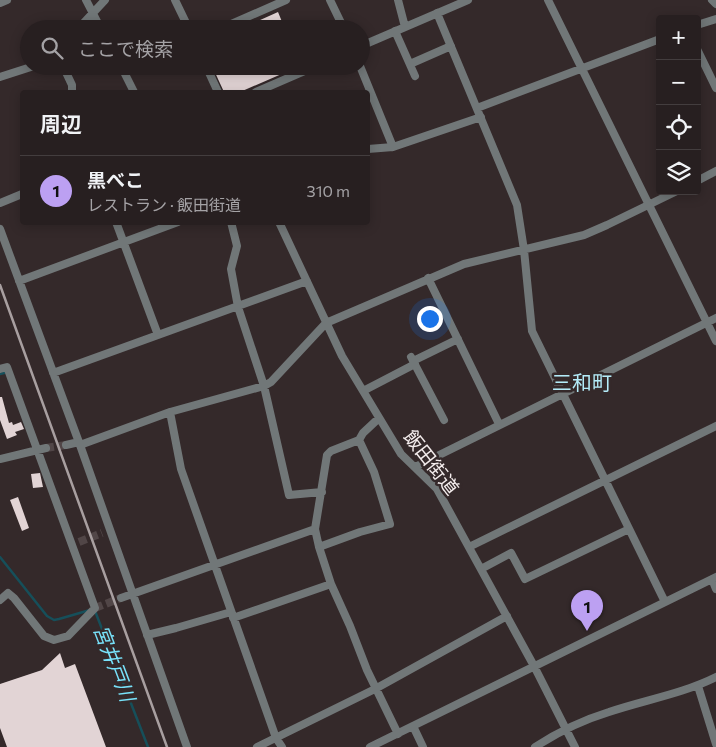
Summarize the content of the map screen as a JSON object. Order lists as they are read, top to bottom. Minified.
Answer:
{"streets":{"street":["飯田街道"]},"districts":["三和町"],"water":["宮井戸川"],"page":{"map_buttons":["+","−"],"search":"ここで検索","heading":"周辺","list":[{"mark":"1","name":"黒べこ","note":"レストラン · 飯田街道","value":"310 m"}],"pins":"1"}}
